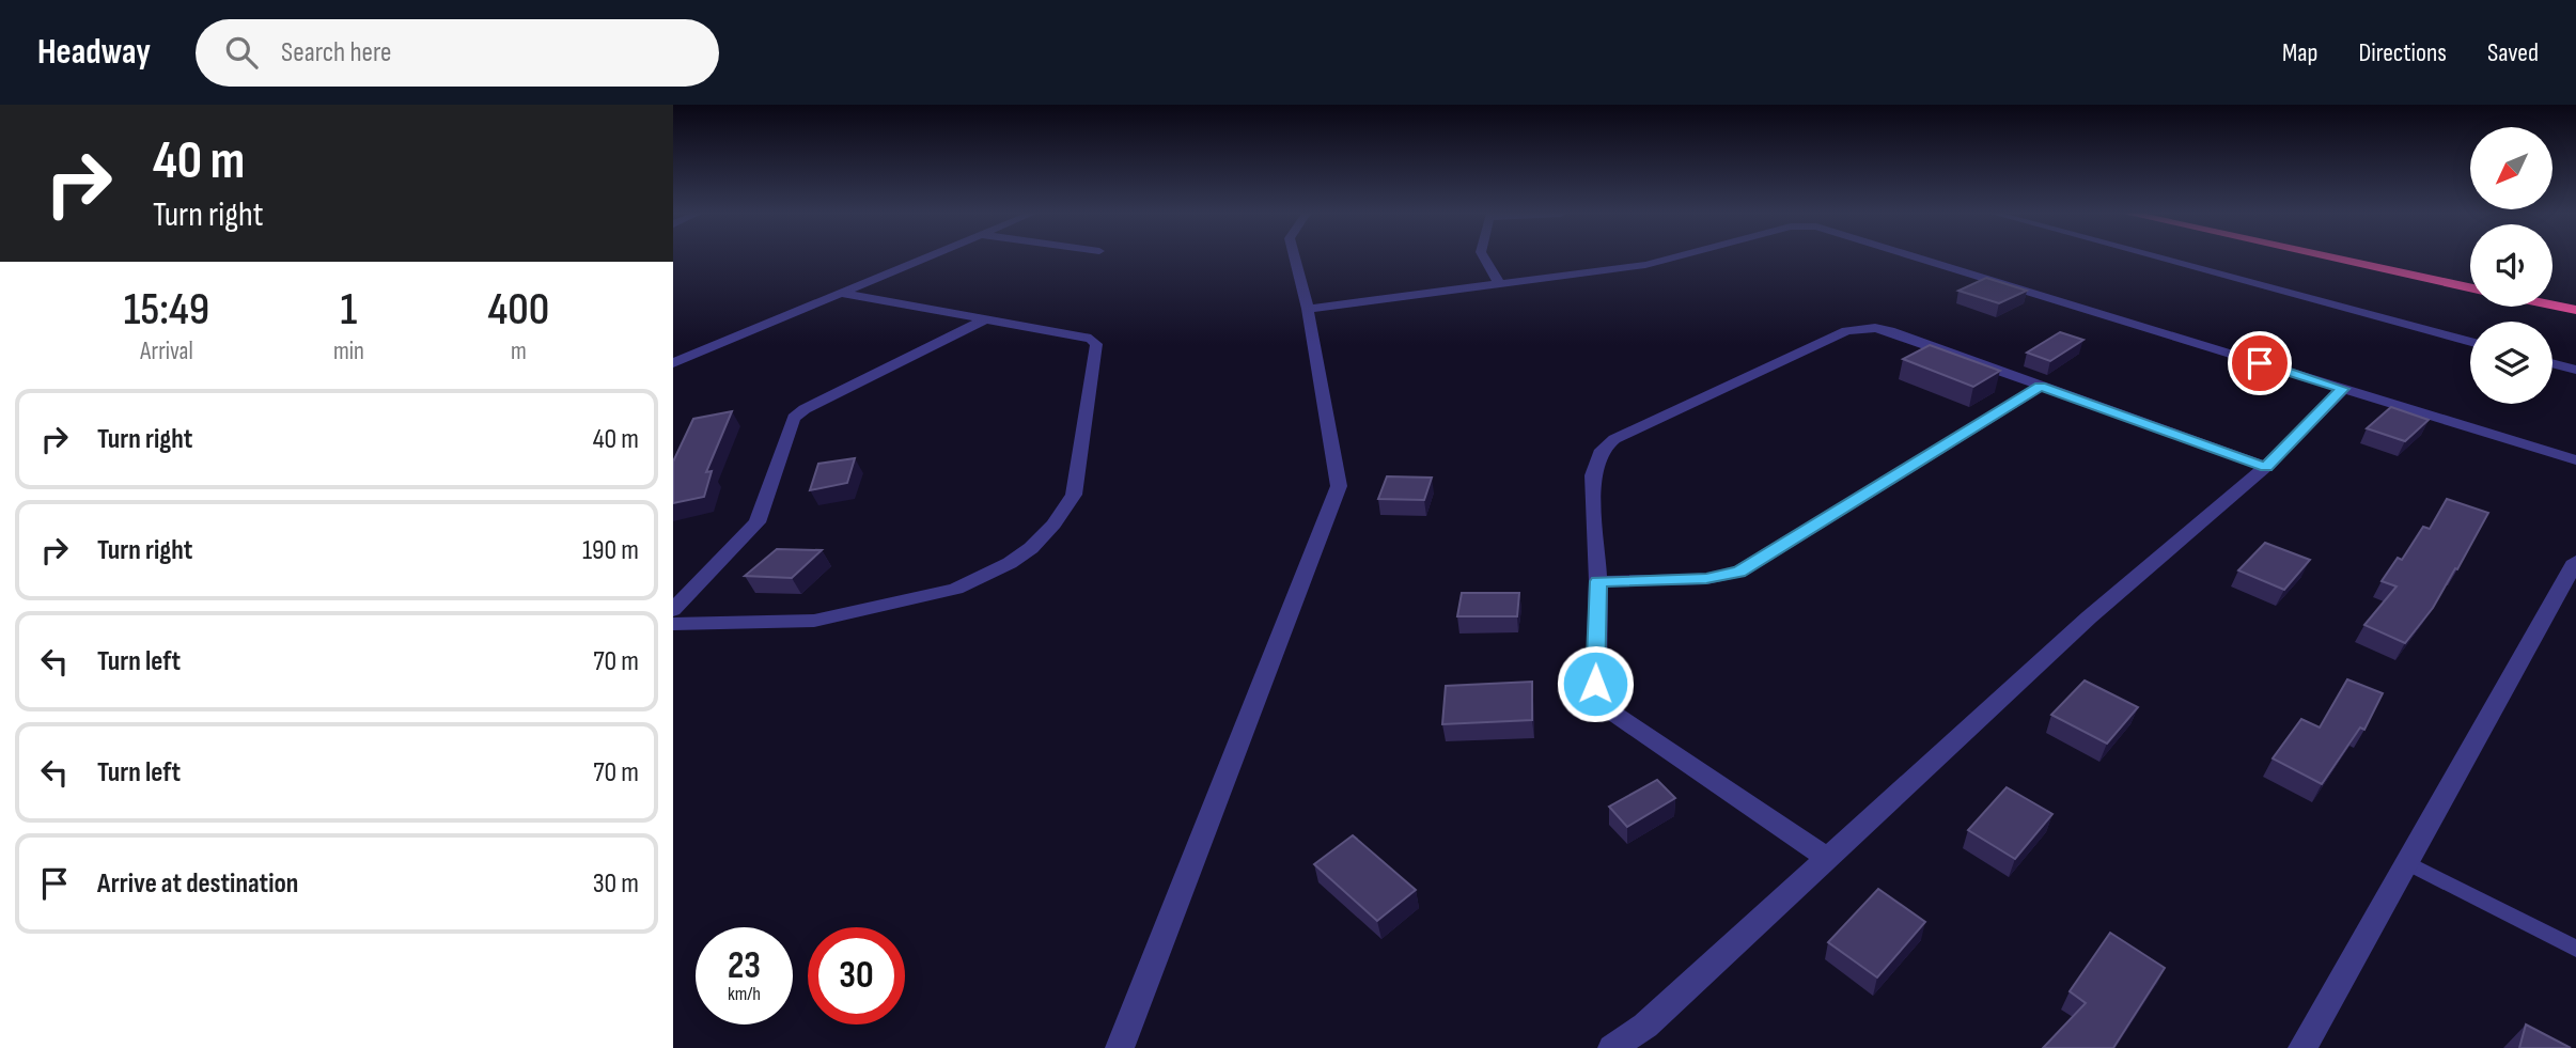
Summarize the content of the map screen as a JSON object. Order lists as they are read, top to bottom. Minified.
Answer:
{"north":"bottom left","page":{"header":"Headway","search":"Search here","nav":["Map","Directions","Saved"],"turn":["40 m","Turn right"],"eta":["15:49","Arrival","1","min","400","m"],"list":[{"name":"Turn right","value":"40 m"},{"name":"Turn right","value":"190 m"},{"name":"Turn left","value":"70 m"},{"name":"Turn left","value":"70 m"},{"name":"Arrive at destination","value":"30 m"}],"speed":"23 km/h","limit":"30"}}
